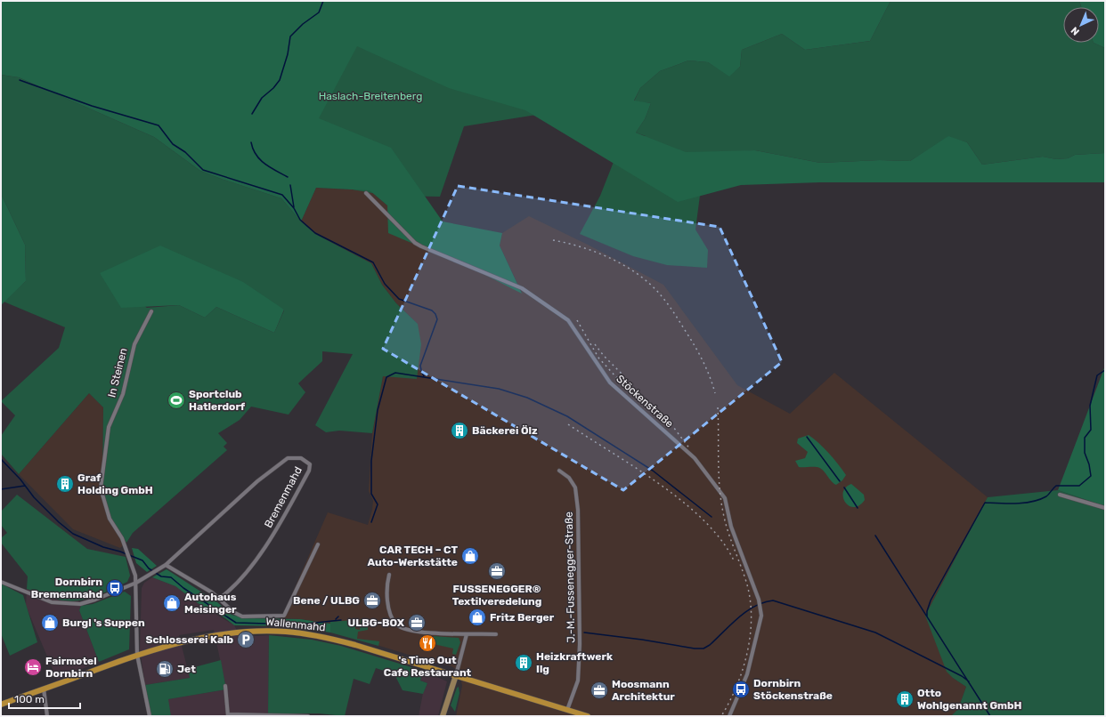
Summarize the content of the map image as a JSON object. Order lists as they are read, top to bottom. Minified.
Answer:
{"streets":{"main road":["Wallenmahd"],"street":["In Steinen","Stöckenstraße","Bremenmahd","J.-M.-Fussenegger-Straße"]},"crossings":[["In Steinen","Bremenmahd"],["In Steinen","Wallenmahd"],["J.-M.-Fussenegger-Straße","Wallenmahd"]],"parks":["Haslach-Breitenberg"],"places":{"sports":["Sportclub Hatlerdorf"],"building":["Bäckerei Ölz","Graf Holding GmbH","Heizkraftwerk Ilg","Otto Wohlgenannt GmbH"],"shop":["CAR TECH – CT Auto-Werkstätte","Autohaus Meisinger","Fritz Berger","Burgl 's Suppen"],"office":["FUSSENEGGER® Textilveredelung","Bene / ULBG","ULBG-BOX","Moosmann Architektur"],"bus stop":["Dornbirn Bremenmahd","Dornbirn Stöckenstraße"],"parking":["Schlosserei Kalb"],"restaurant":["'s Time Out Cafe Restaurant"],"hotel":["Fairmotel Dornbirn"],"fuel station":["Jet"]},"scale_bar":"100 m","north":"bottom left"}
